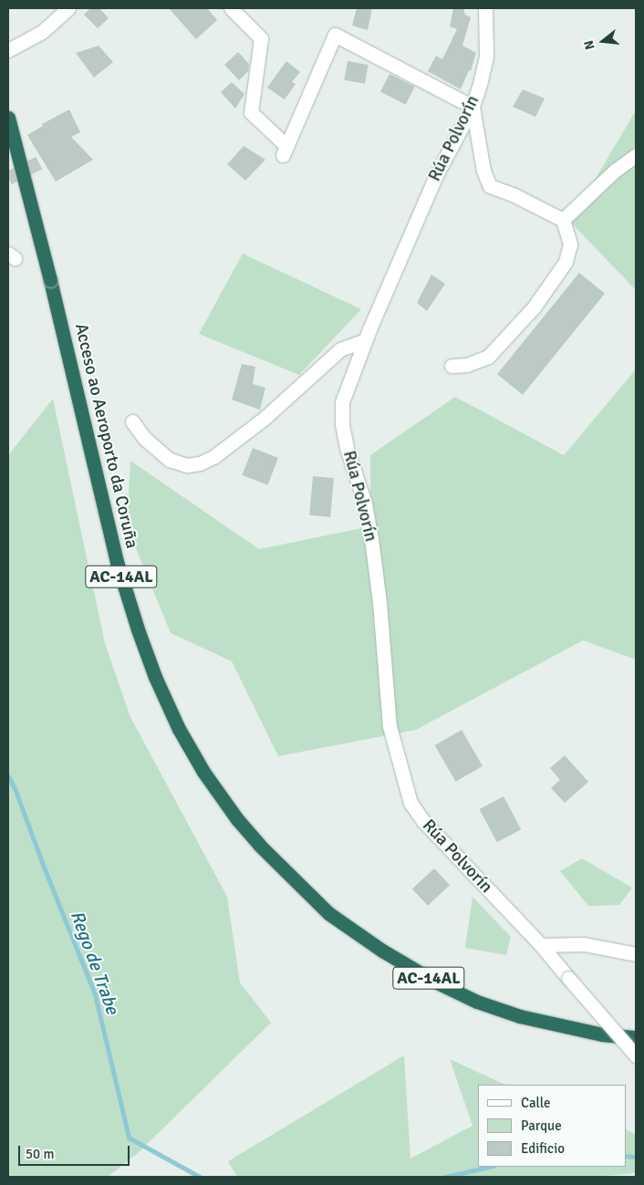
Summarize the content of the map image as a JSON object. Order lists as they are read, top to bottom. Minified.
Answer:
{"streets":{"highway":["Acceso ao Aeroporto da Coruña","AC-14AL"],"street":["Rúa Polvorín"]},"water":["Rego de Trabe"],"legend":["Calle","Parque","Edificio"],"scale_bar":"50 m","north":"left"}
